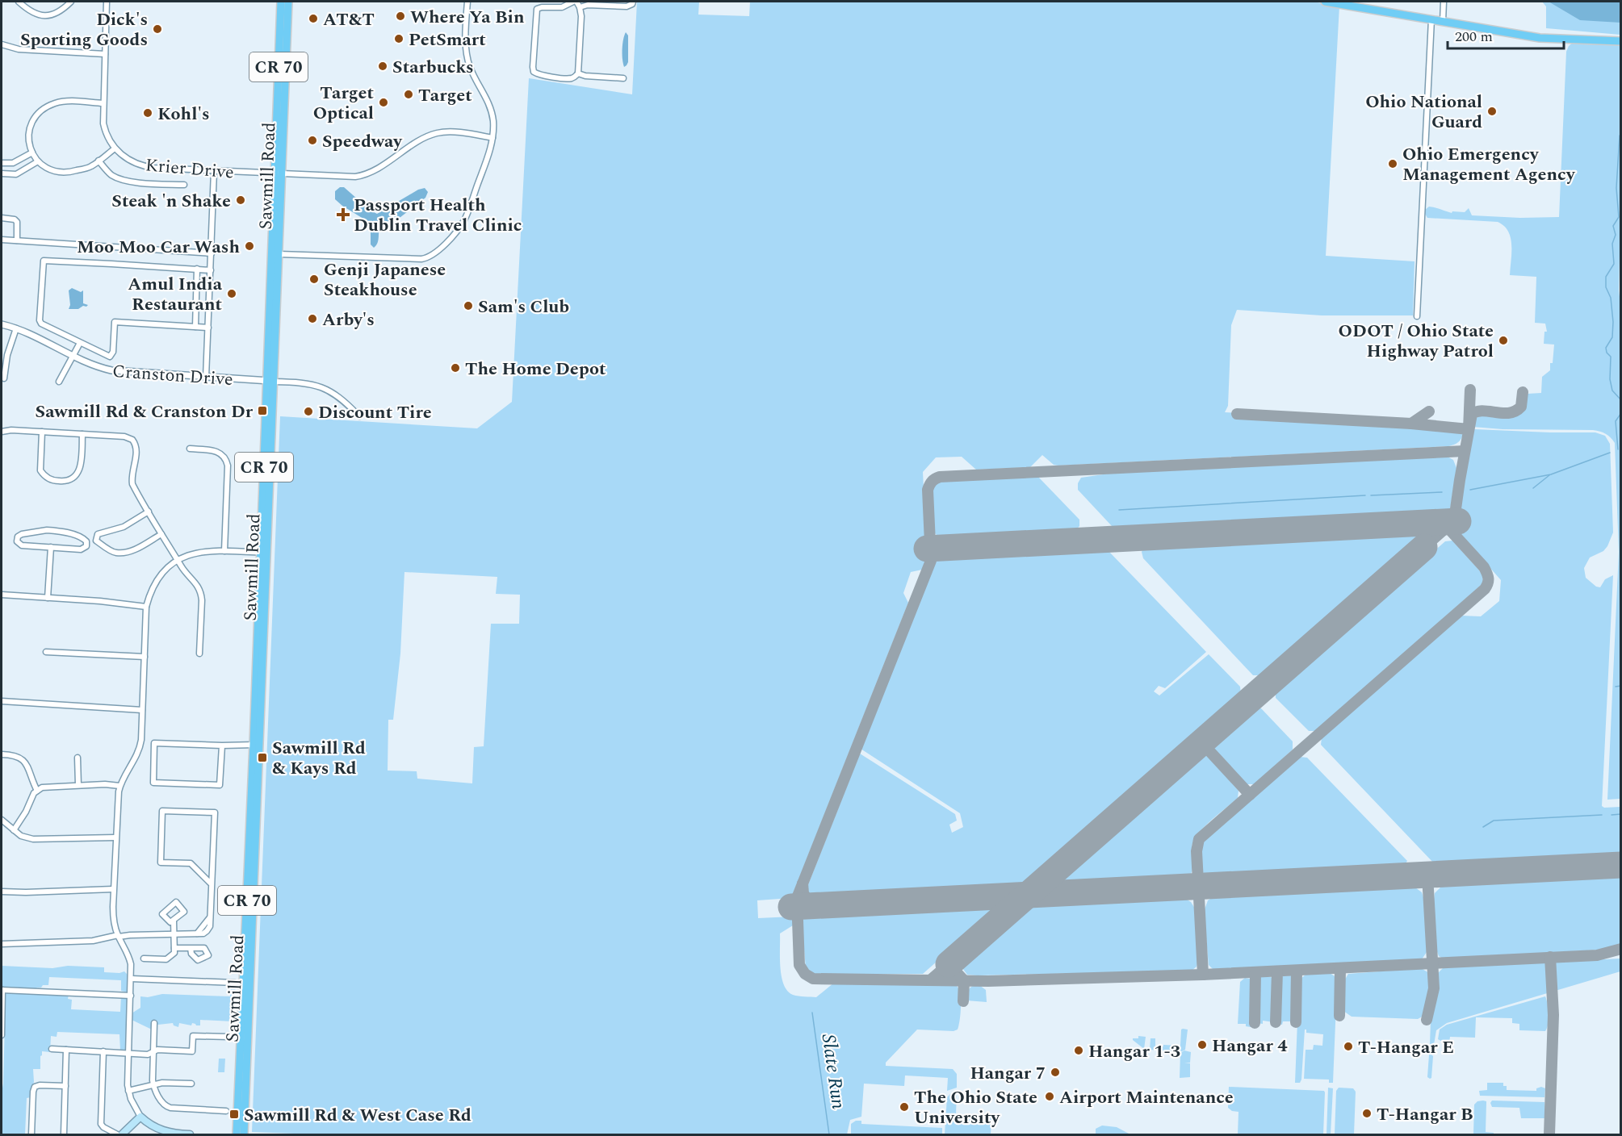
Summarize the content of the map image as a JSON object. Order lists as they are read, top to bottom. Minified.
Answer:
{"streets":{"main road":["CR 70","Sawmill Road"],"street":["Krier Drive","Cranston Drive"]},"crossings":[["Krier Drive","Sawmill Road"],["Sawmill Road","Cranston Drive"]],"water":["Slate Run"],"places":{"other":["Where Ya Bin","AT&T","Dick's Sporting Goods","PetSmart","Starbucks","Target","Target Optical","Ohio National Guard","Kohl's","Speedway","Ohio Emergency Management Agency","Steak 'n Shake","Moo Moo Car Wash","Genji Japanese Steakhouse","Amul India Restaurant","Sam's Club","Arby's","ODOT / Ohio State Highway Patrol","The Home Depot","Discount Tire","Hangar 4","T-Hangar E","Hangar 1-3","Hangar 7","Airport Maintenance","The Ohio State University","T-Hangar B"],"health":["Passport Health Dublin Travel Clinic"],"transit":["Sawmill Rd & Cranston Dr","Sawmill Rd & Kays Rd","Sawmill Rd & West Case Rd"]},"scale_bar":"200 m"}
